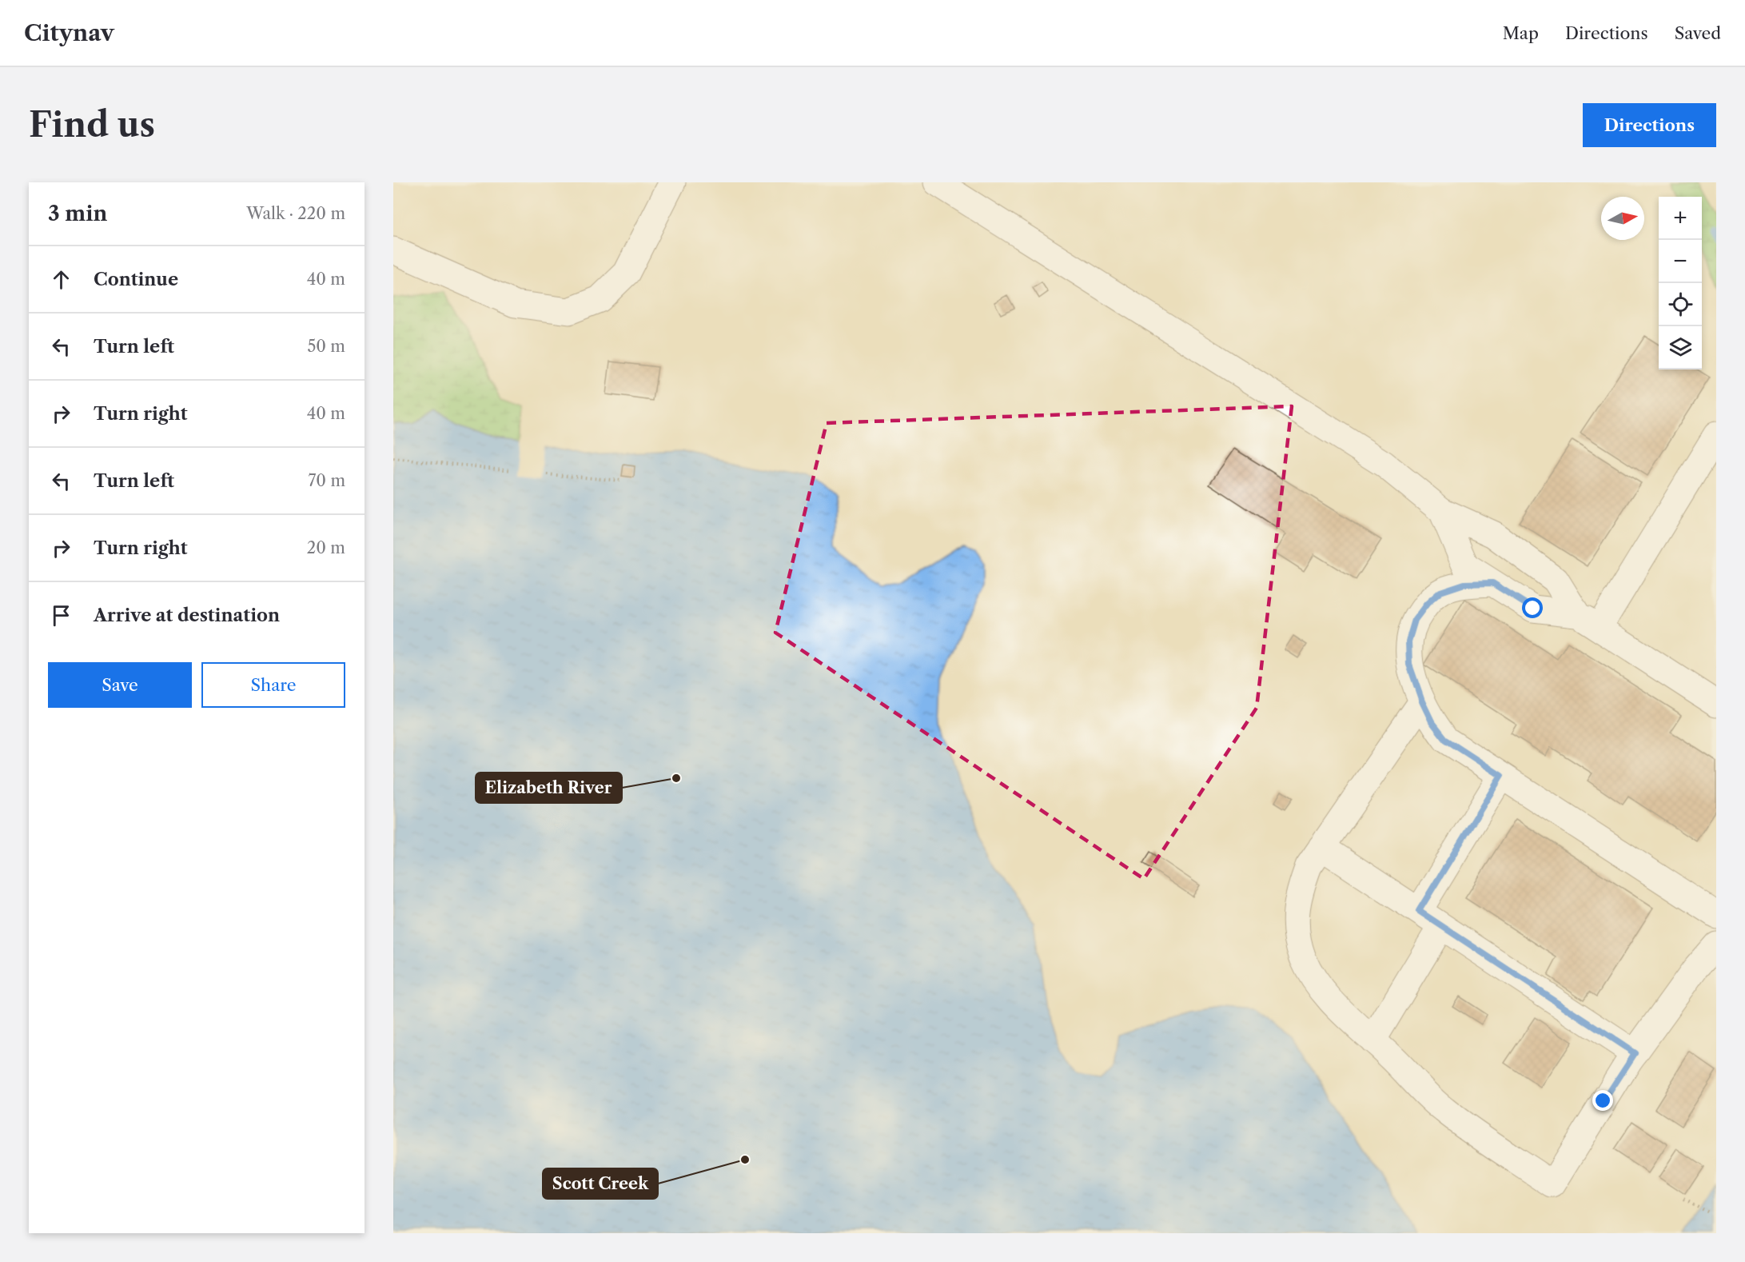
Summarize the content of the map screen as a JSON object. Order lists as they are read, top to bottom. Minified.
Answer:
{"places":["Elizabeth River","Scott Creek"],"north":"right","page":{"header":"Citynav","nav":["Map","Directions","Saved"],"buttons":["Directions",["Save","Share"]],"title":"Find us","heading":["3 min","Walk · 220 m"],"map_buttons":["+","−"],"list":[["Continue","40 m"],["Turn left","50 m"],["Turn right","40 m"],["Turn left","70 m"],["Turn right","20 m"],"Arrive at destination"]}}
